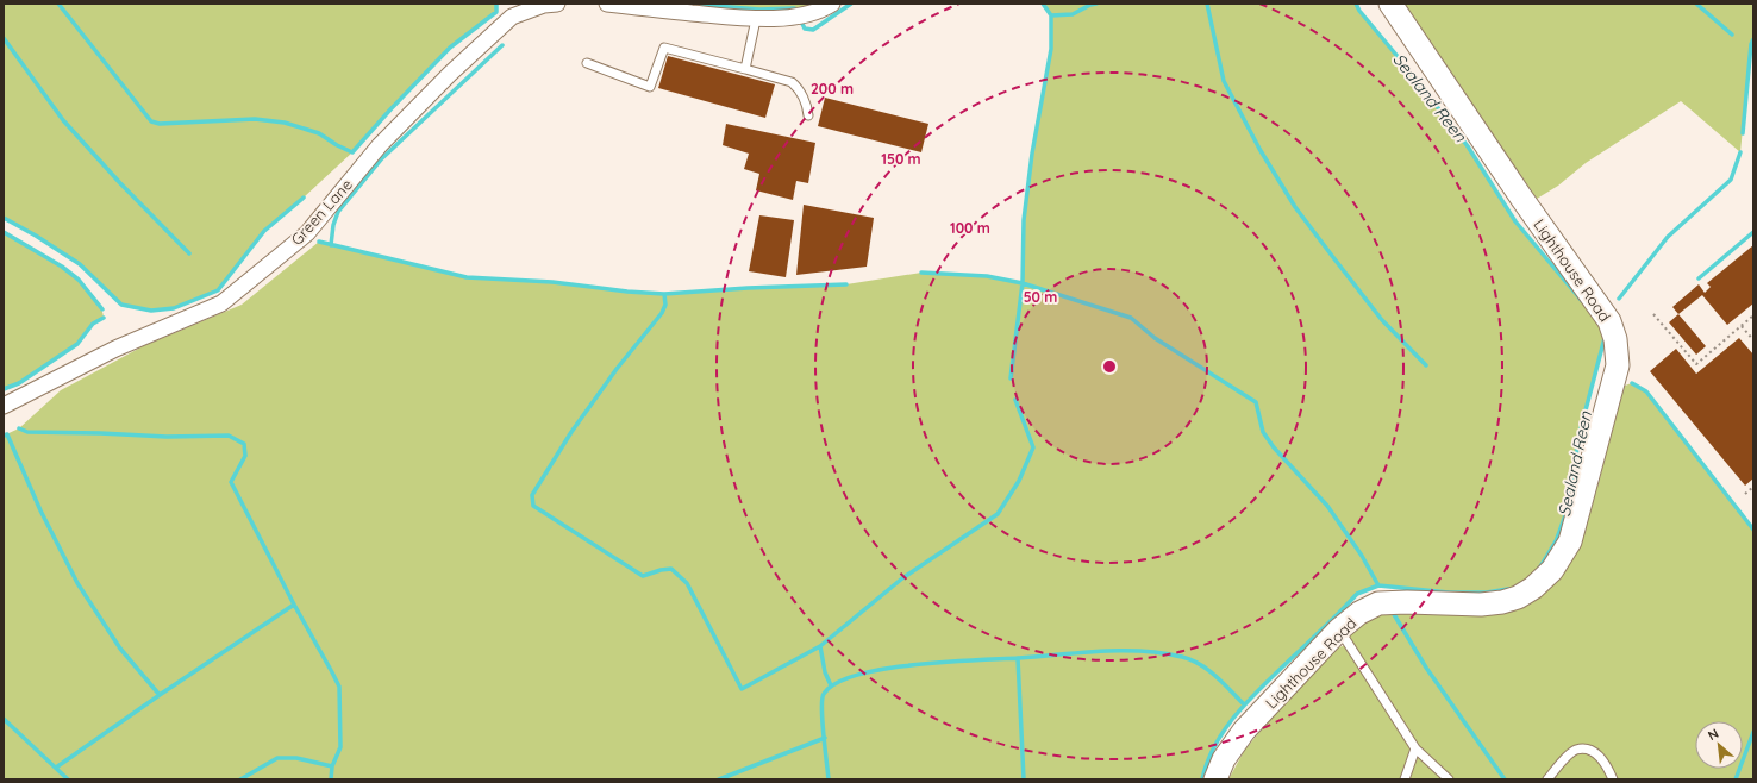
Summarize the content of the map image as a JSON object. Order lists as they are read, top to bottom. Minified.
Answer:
{"streets":{"main road":["Lighthouse Road"],"street":["Green Lane"]},"water":["Sealand Reen"],"north":"top left","rings":["200 m","150 m","100 m","50 m"]}
